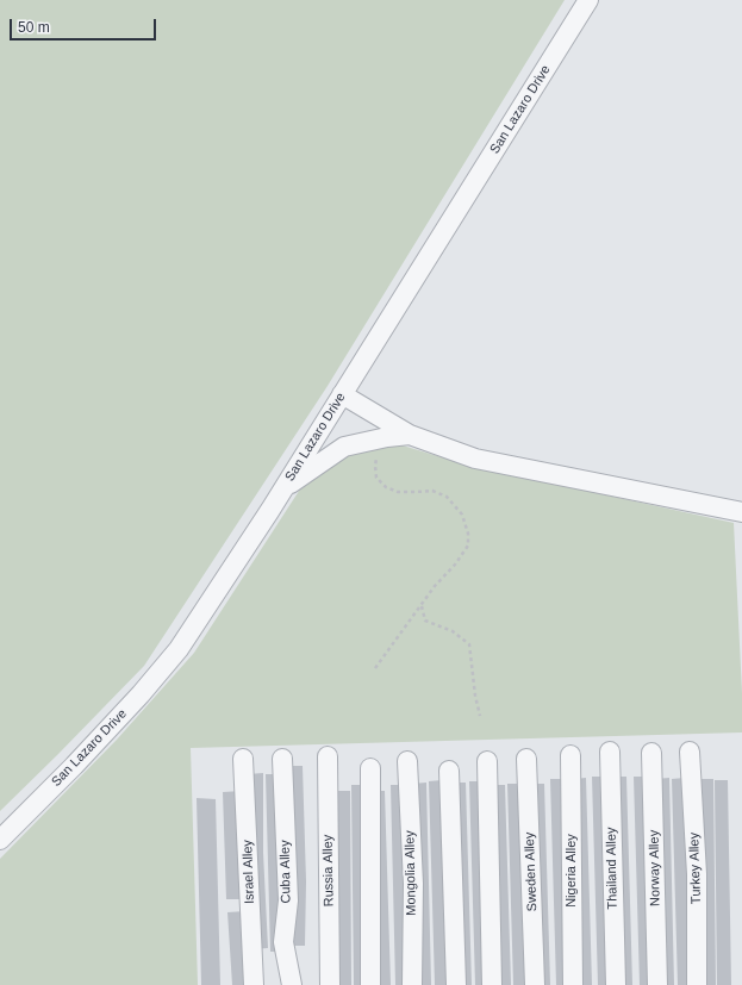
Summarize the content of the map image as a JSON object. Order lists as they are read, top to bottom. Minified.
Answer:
{"streets":{"street":["San Lazaro Drive","Thailand Alley","Norway Alley","Turkey Alley","Russia Alley","Nigeria Alley","Israel Alley","Cuba Alley","Sweden Alley","Mongolia Alley"]},"scale_bar":"50 m"}
